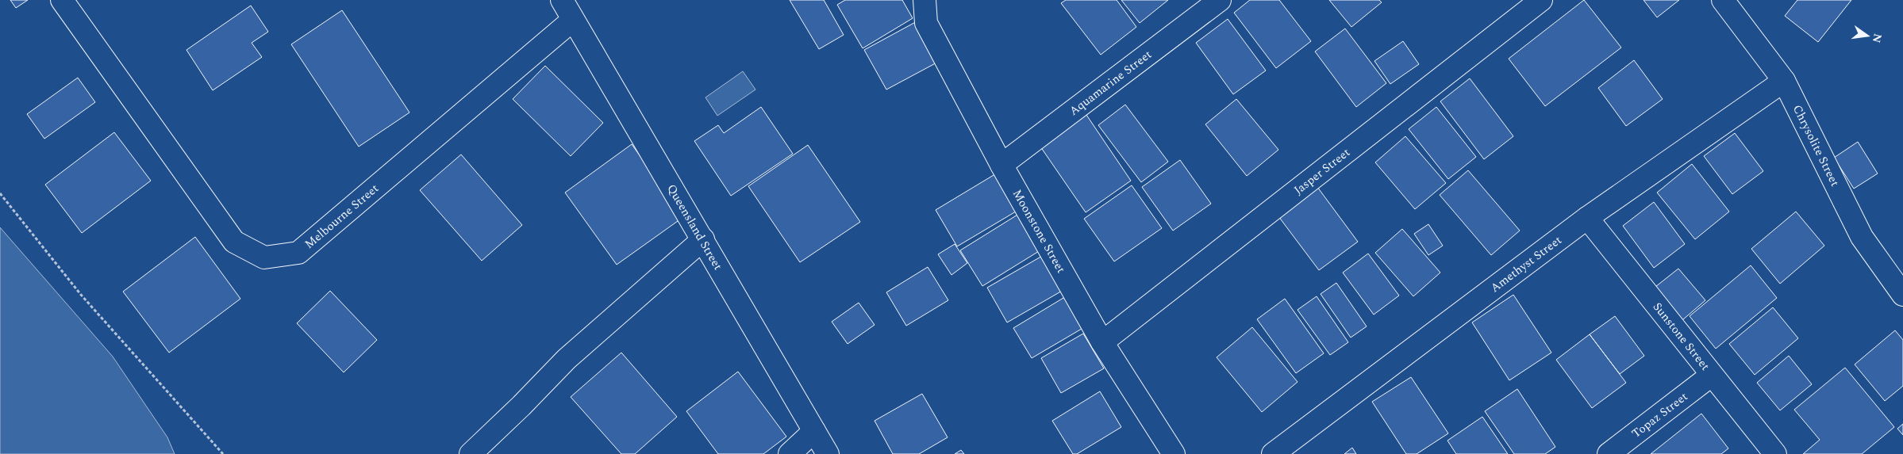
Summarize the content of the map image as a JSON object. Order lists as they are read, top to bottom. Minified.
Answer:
{"streets":{"street":["Aquamarine Street","Chrysolite Street","Jasper Street","Melbourne Street","Queensland Street","Moonstone Street","Amethyst Street","Sunstone Street","Topaz Street"]},"crossings":[["Aquamarine Street","Moonstone Street"],["Chrysolite Street","Amethyst Street"],["Jasper Street","Moonstone Street"],["Melbourne Street","Queensland Street"],["Amethyst Street","Sunstone Street"],["Sunstone Street","Topaz Street"]],"north":"right"}
